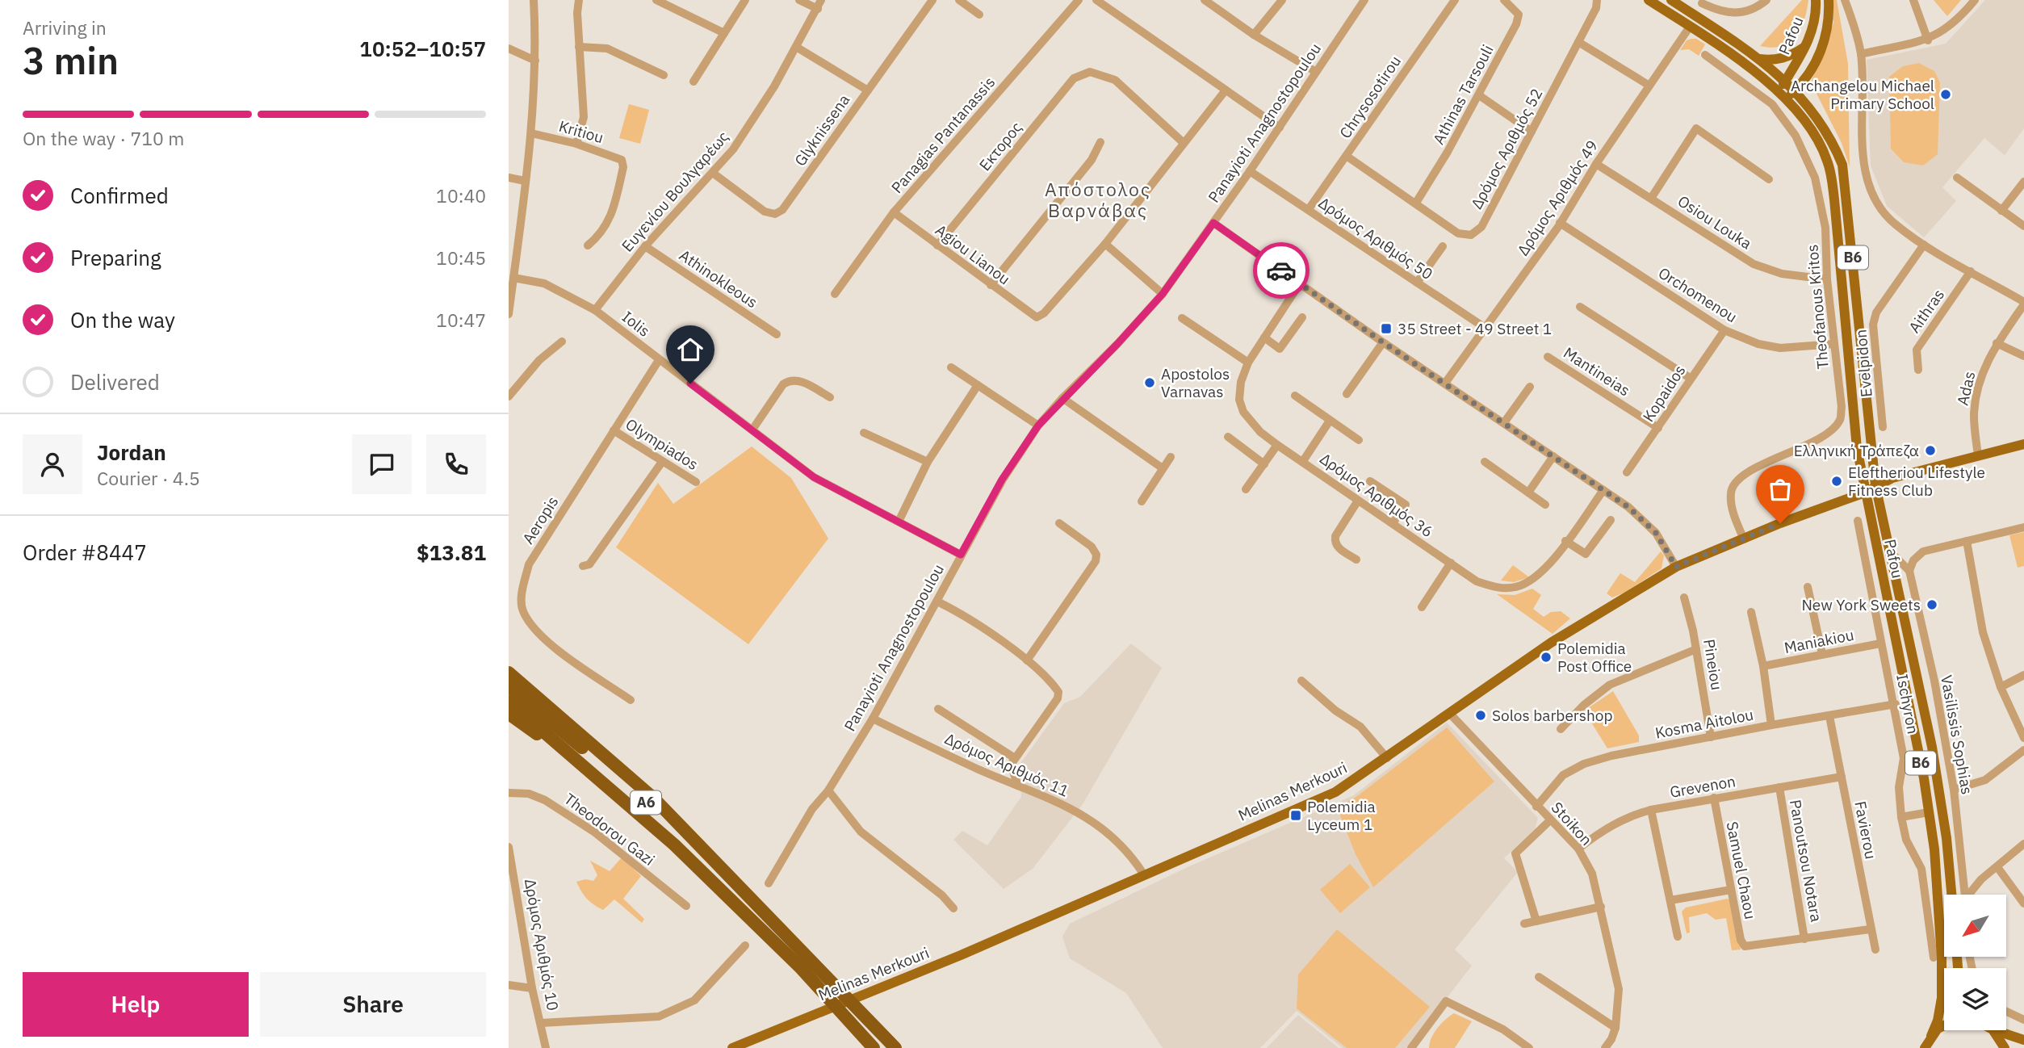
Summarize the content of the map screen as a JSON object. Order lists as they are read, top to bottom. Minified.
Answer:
{"streets":{"highway":["A6"],"main road":["Pafou","B6","Melinas Merkouri"],"street":["Athinas Tarsouli","Chrysosotirou","Panayioti Anagnostopoulou","Glyknissena","Kritiou","Panagias Pantanassis","Εκτορος","Δρόμος Αριθμός 52","Ευγενίου Βουλγαρέως","Δρόμος Αριθμός 49","Osiou Louka","Δρόμος Αριθμός 50","Agiou Lianou","Athinokleous","Orchomenou","Theofanous Kritos","Aithras","Iolis","Evelpidon","Mantineias","Adas","Kopaidos","Olympiados","Δρόμος Αριθμός 36","Aeropis","Maniakiou","Pineiou","Ischyron","Kosma Aitolou","Vasilissis Sophias","Δρόμος Αριθμός 11","Grevenon","Stoikon","Theodorou Gazi","Favierou","Panoutsou Notara","Samuel Chaou","Δρόμος Αριθμός 10"]},"crossings":[["Pafou","B6"],["Pafou","Melinas Merkouri"],["Athinas Tarsouli","Δρόμος Αριθμός 52"],["Chrysosotirou","Δρόμος Αριθμός 52"],["Chrysosotirou","Δρόμος Αριθμός 50"],["Panayioti Anagnostopoulou","Δρόμος Αριθμός 50"],["Panayioti Anagnostopoulou","Iolis"],["Panayioti Anagnostopoulou","Δρόμος Αριθμός 11"],["Glyknissena","Ευγενίου Βουλγαρέως"],["Panagias Pantanassis","Agiou Lianou"],["Εκτορος","Agiou Lianou"],["Ευγενίου Βουλγαρέως","Athinokleous"],["Ευγενίου Βουλγαρέως","Iolis"],["Δρόμος Αριθμός 49","Osiou Louka"],["Δρόμος Αριθμός 49","Δρόμος Αριθμός 50"],["Δρόμος Αριθμός 49","B6"],["Δρόμος Αριθμός 49","Orchomenou"],["Osiou Louka","Theofanous Kritos"],["Orchomenou","Theofanous Kritos"],["Orchomenou","Kopaidos"],["Theofanous Kritos","Melinas Merkouri"],["Iolis","Aeropis"],["Mantineias","Kopaidos"],["Adas","Melinas Merkouri"],["Olympiados","Aeropis"],["Maniakiou","Ischyron"],["Pineiou","Kosma Aitolou"],["Ischyron","Kosma Aitolou"],["Kosma Aitolou","Stoikon"],["Kosma Aitolou","Favierou"],["Δρόμος Αριθμός 11","Melinas Merkouri"],["Grevenon","Stoikon"],["Grevenon","Favierou"],["Grevenon","Panoutsou Notara"],["Grevenon","Samuel Chaou"],["Melinas Merkouri","Stoikon"],["Panoutsou Notara","Samuel Chaou"]],"districts":["Απόστολος Βαρνάβας"],"places":{"other":["Archangelou Michael Primary School","Apostolos Varnavas","Ελληνική Τράπεζα","Eleftheriou Lifestyle Fitness Club","New York Sweets","Polemidia Post Office","Solos barbershop"],"transit":["35 Street - 49 Street 1","Polemidia Lyceum 1"]},"north":"bottom left","page":{"heading":["3 min","Arriving in","10:52–10:57"],"panel":["Jordan","Courier · 4.5","Order #8447","$13.81"],"bar":"On the way · 710 m","list":[["Confirmed","10:40"],["Preparing","10:45"],["On the way","10:47"],"Delivered"],"buttons":["Help","Share"]}}
